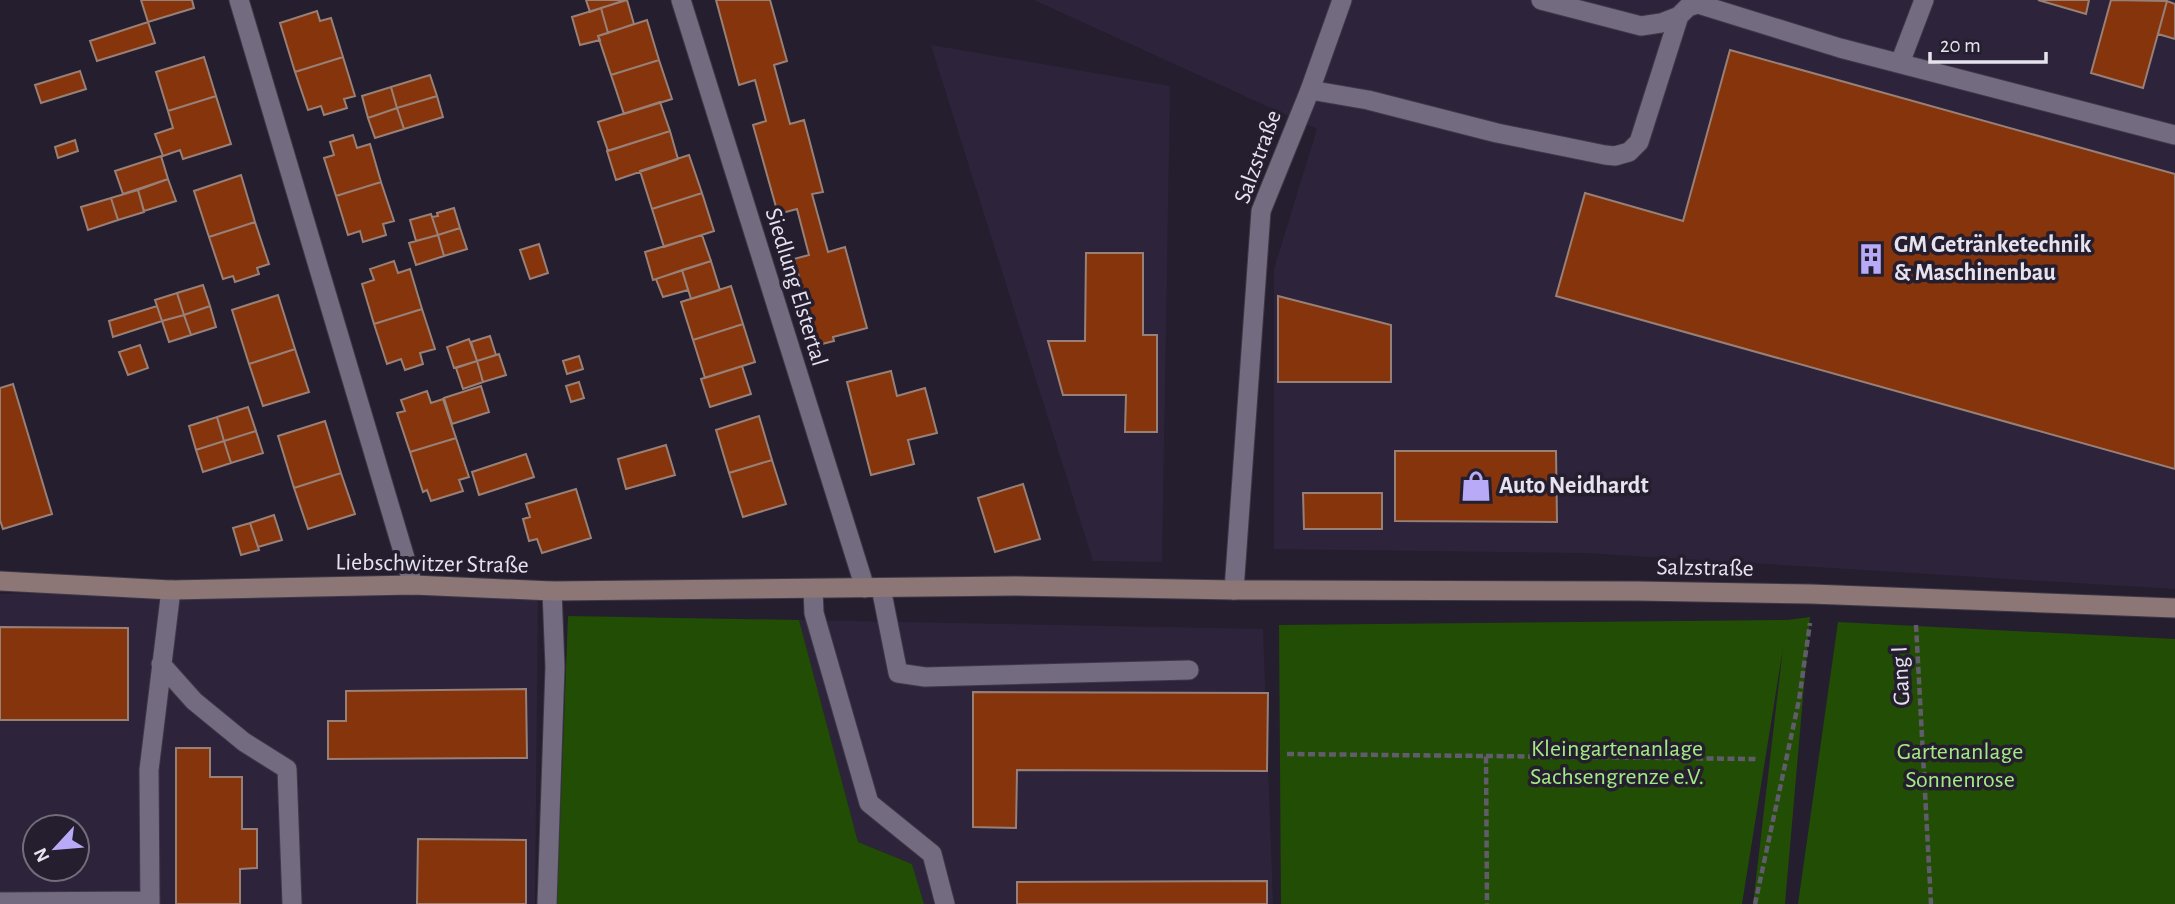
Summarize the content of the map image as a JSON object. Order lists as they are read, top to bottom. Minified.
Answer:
{"streets":{"main road":["Salzstraße","Liebschwitzer Straße"],"street":["Siedlung Elstertal"],"path":["Gang I"]},"crossings":[["Salzstraße","Siedlung Elstertal"],["Salzstraße","Liebschwitzer Straße"],["Siedlung Elstertal","Liebschwitzer Straße"]],"parks":["Kleingartenanlage Sachsengrenze e.V.","Gartenanlage Sonnenrose"],"places":{"building":["GM Getränketechnik & Maschinenbau"],"shop":["Auto Neidhardt"]},"scale_bar":"20 m","north":"bottom left"}
